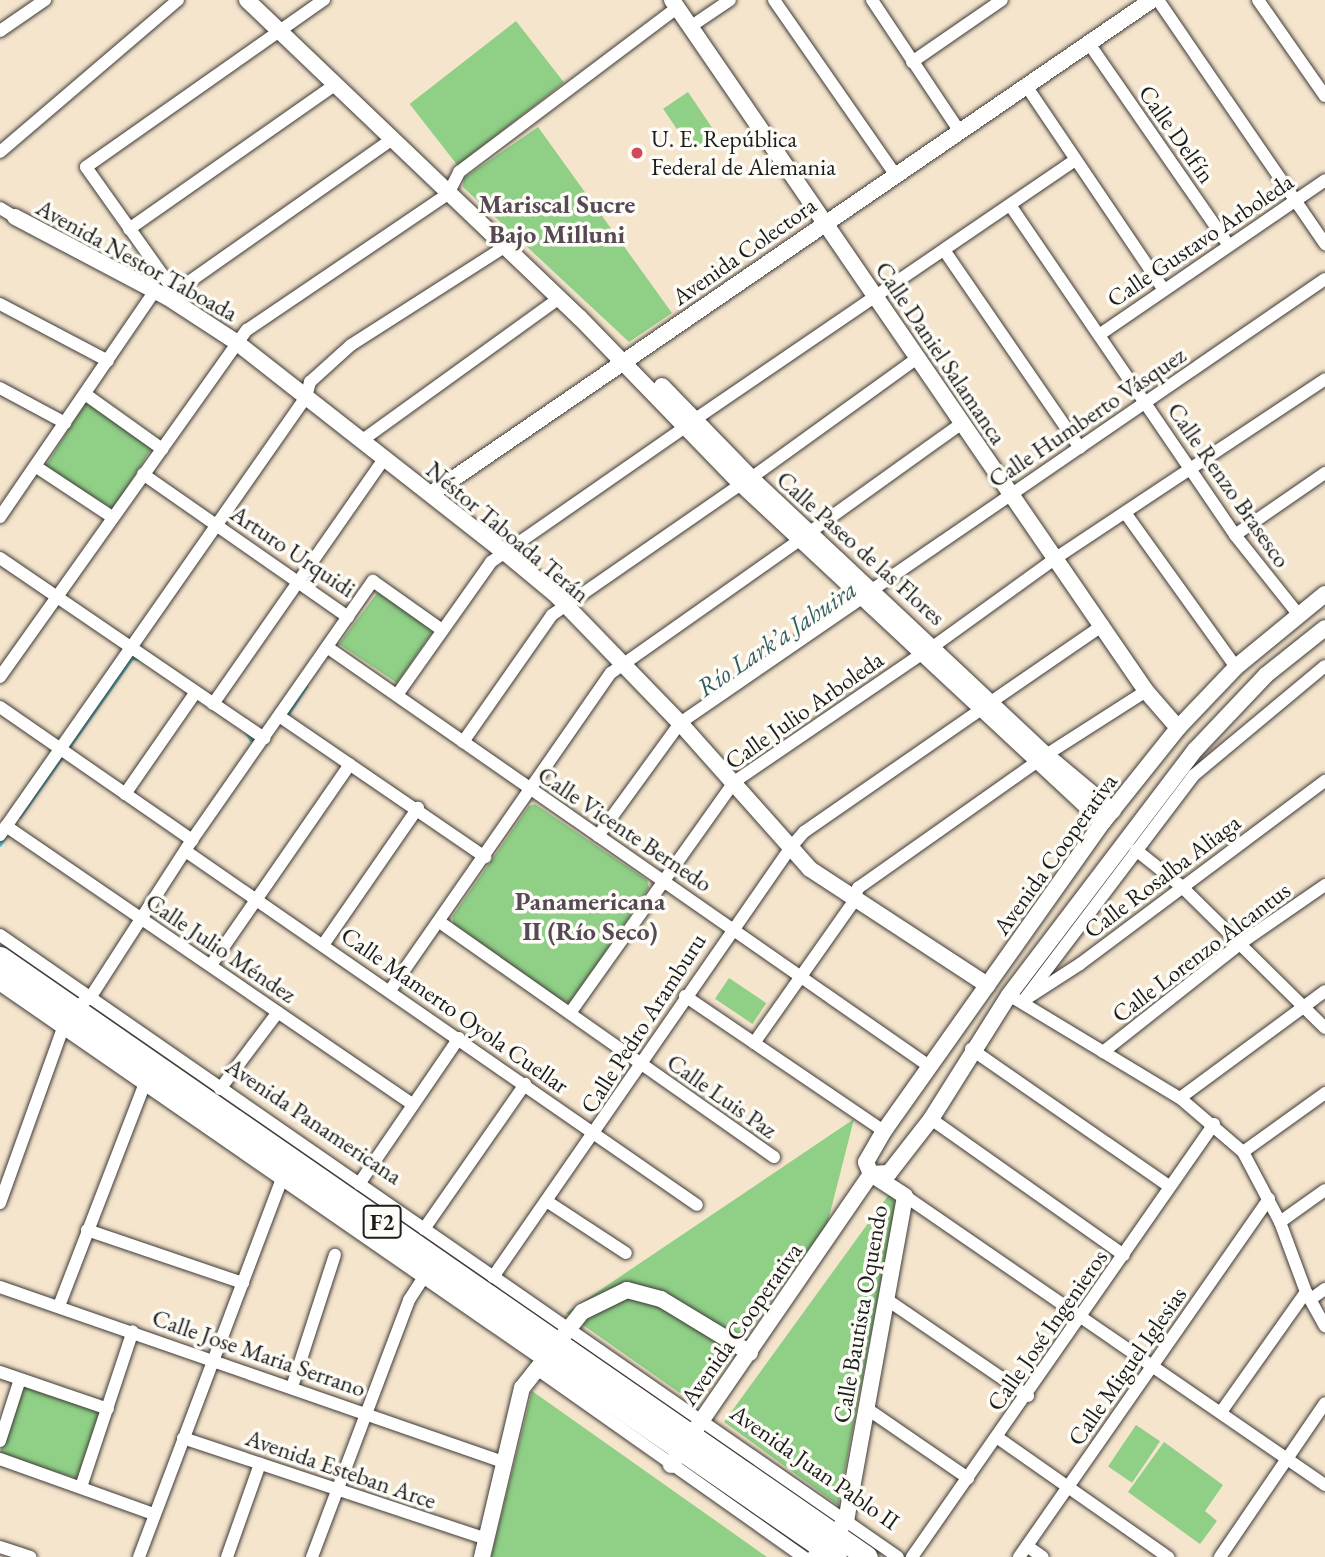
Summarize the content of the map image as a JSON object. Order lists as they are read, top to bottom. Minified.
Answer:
{"streets":{"highway":["Avenida Panamericana","F2","Avenida Juan Pablo II"],"street":["Calle Delfín","Calle Gustavo Arboleda","Avenida Colectora","Avenida Nestor Taboada","Calle Daniel Salamanca","Calle Humberto Vásquez","Calle Renzo Brasesco","Néstor Taboada Terán","Calle Paseo de las Flores","Arturo Urquidi","Calle Julio Arboleda","Calle Vicente Bernedo","Avenida Cooperativa","Calle Rosalba Aliaga","Calle Julio Méndez","Calle Lorenzo Alcantus","Calle Mamerto Oyola Cuellar","Calle Pedro Aramburu","Calle Luis Paz","Calle Bautista Oquendo","Calle José Ingenieros","Calle Jose Maria Serrano","Calle Miguel Iglesias","Avenida Esteban Arce"]},"crossings":[["Calle Delfín","Calle Gustavo Arboleda"],["Calle Delfín","Avenida Colectora"],["Calle Gustavo Arboleda","Calle Renzo Brasesco"],["Avenida Colectora","Calle Daniel Salamanca"],["Avenida Colectora","Néstor Taboada Terán"],["Avenida Colectora","Calle Paseo de las Flores"],["Avenida Nestor Taboada","Néstor Taboada Terán"],["Calle Daniel Salamanca","Calle Humberto Vásquez"],["Calle Daniel Salamanca","Calle Julio Arboleda"],["Calle Daniel Salamanca","Avenida Cooperativa"],["Calle Daniel Salamanca","Calle Pedro Aramburu"],["Calle Humberto Vásquez","Calle Renzo Brasesco"],["Calle Humberto Vásquez","Néstor Taboada Terán"],["Calle Humberto Vásquez","Calle Paseo de las Flores"],["Calle Humberto Vásquez","Calle Vicente Bernedo"],["Calle Renzo Brasesco","Calle Julio Arboleda"],["Calle Renzo Brasesco","Avenida Cooperativa"],["Néstor Taboada Terán","Calle Julio Arboleda"],["Néstor Taboada Terán","Avenida Cooperativa"],["Néstor Taboada Terán","Calle Pedro Aramburu"],["Calle Paseo de las Flores","Calle Julio Arboleda"],["Calle Paseo de las Flores","Avenida Cooperativa"],["Calle Paseo de las Flores","Calle Pedro Aramburu"],["Calle Julio Arboleda","Calle Vicente Bernedo"],["Calle Julio Arboleda","Calle Luis Paz"],["Calle Vicente Bernedo","Avenida Cooperativa"],["Calle Vicente Bernedo","Calle Pedro Aramburu"],["Avenida Cooperativa","Calle Rosalba Aliaga"],["Avenida Cooperativa","Avenida Panamericana"],["Avenida Cooperativa","Calle Bautista Oquendo"],["Avenida Cooperativa","Avenida Juan Pablo II"],["Calle Mamerto Oyola Cuellar","Calle Pedro Aramburu"],["Calle Pedro Aramburu","Calle Luis Paz"],["Calle Pedro Aramburu","Avenida Panamericana"],["Avenida Panamericana","Avenida Juan Pablo II"],["Calle Bautista Oquendo","Avenida Juan Pablo II"]],"districts":["Mariscal Sucre Bajo Milluni","Panamericana II (Río Seco)"],"water":["Río Lark’a Jahuira"],"places":["U. E. República Federal de Alemania"]}
